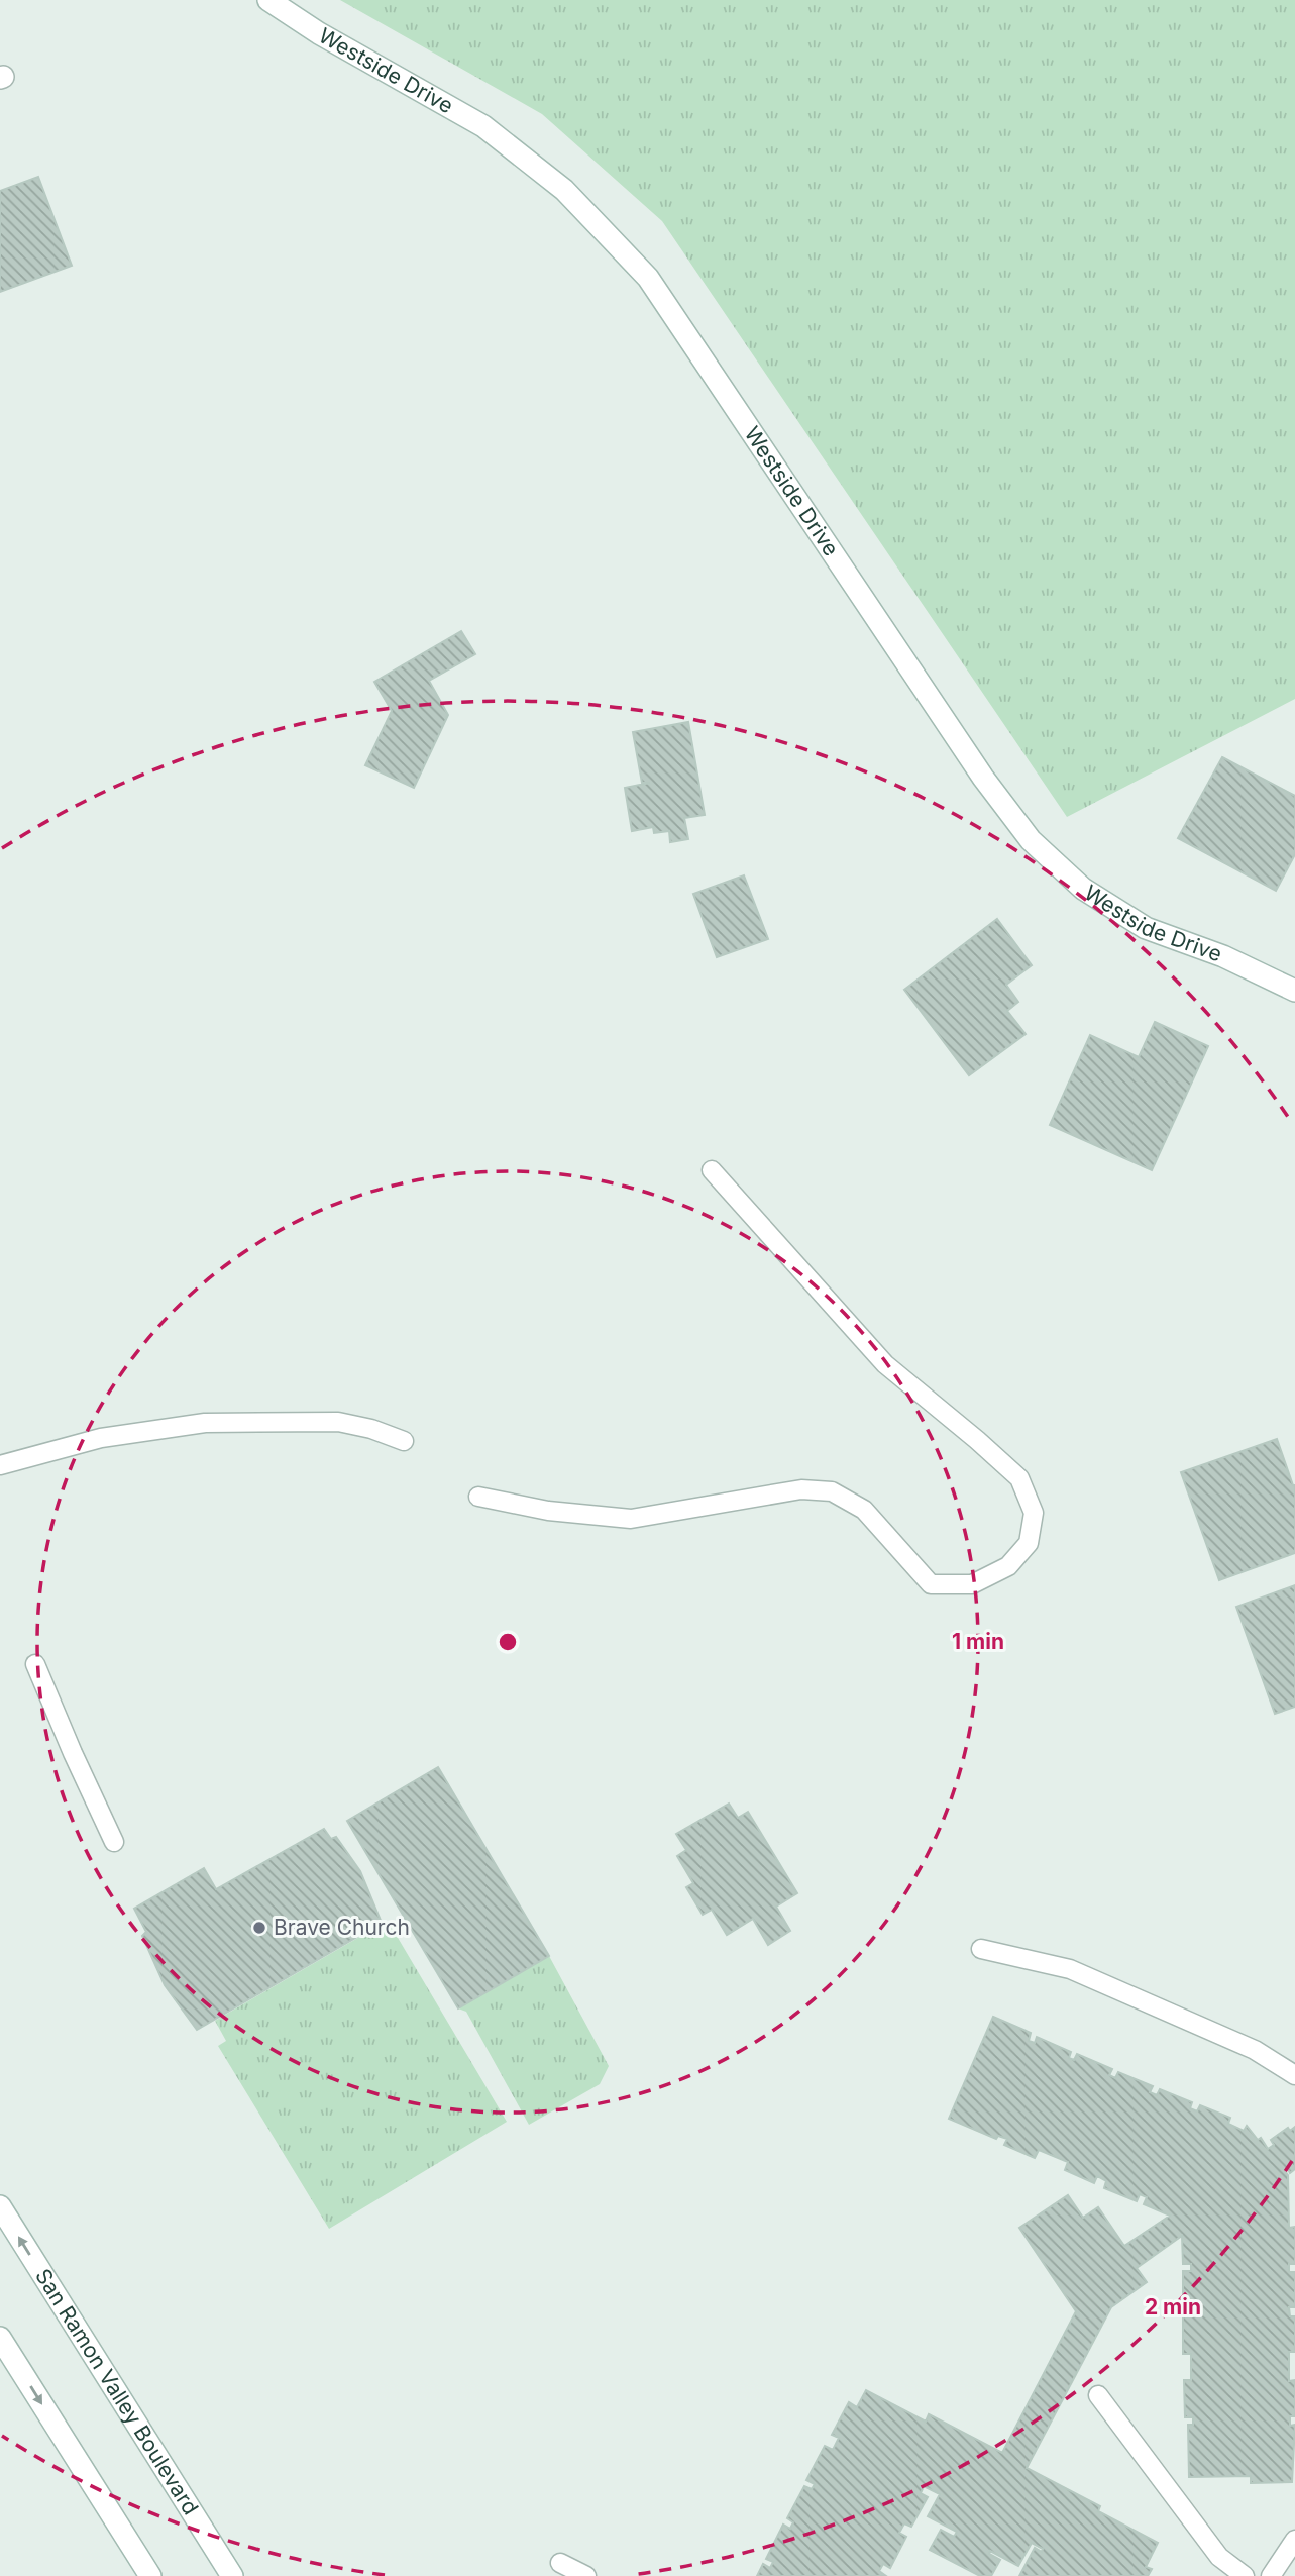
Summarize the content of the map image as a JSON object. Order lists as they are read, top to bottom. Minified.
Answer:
{"streets":{"street":["Westside Drive","San Ramon Valley Boulevard"]},"places":["Brave Church"],"rings":["1 min","2 min"]}
